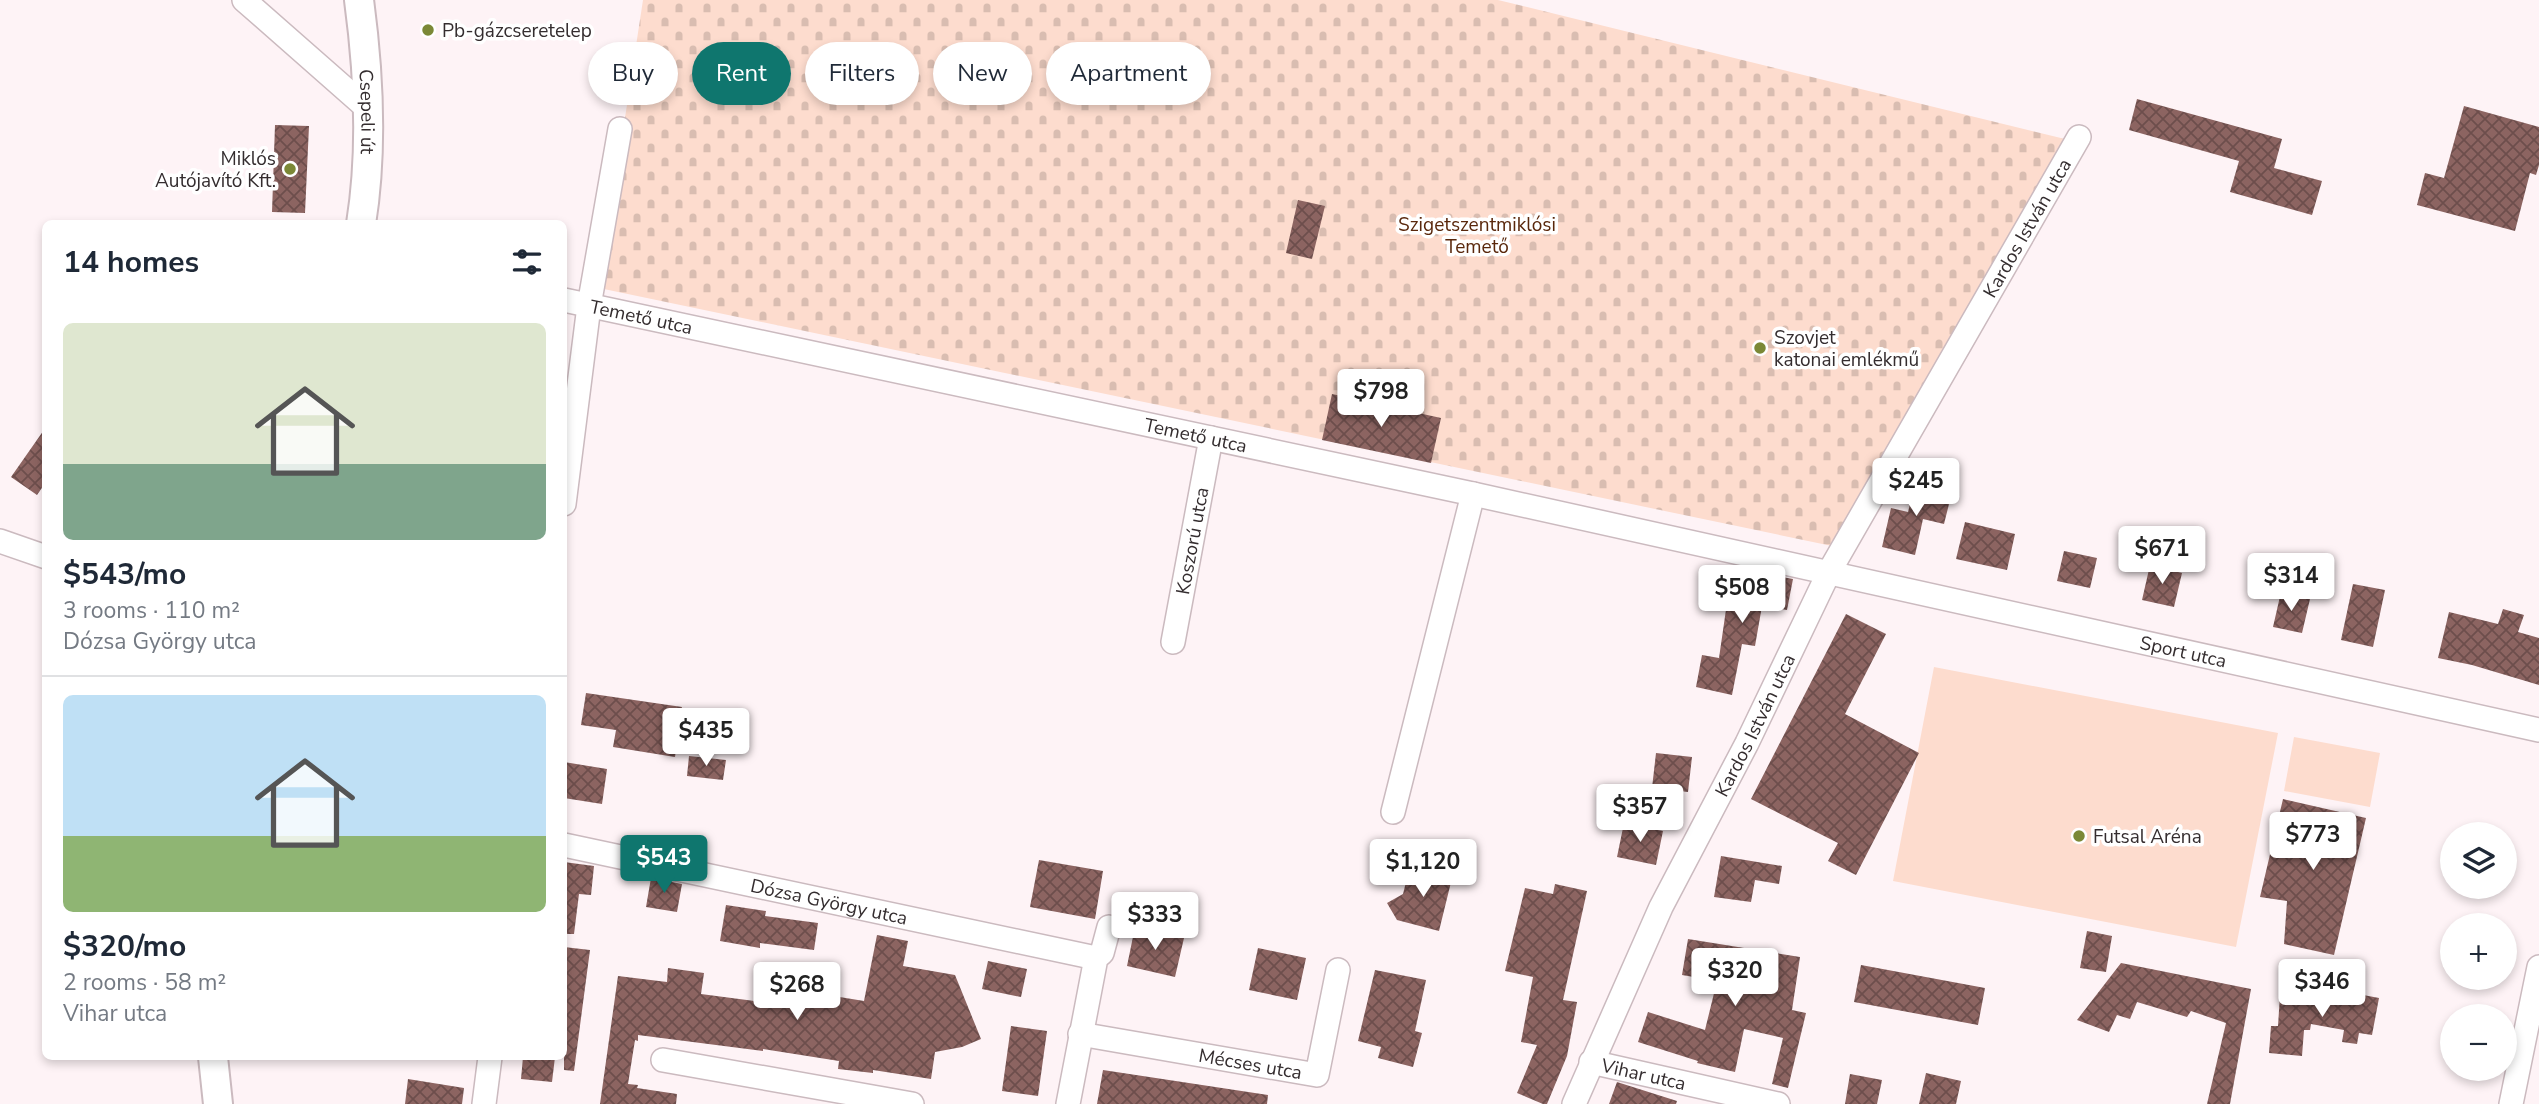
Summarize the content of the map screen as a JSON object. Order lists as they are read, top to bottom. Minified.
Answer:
{"streets":{"street":["Csepeli út","Kardos István utca","Temető utca","Koszorú utca","Sport utca","Dózsa György utca","Mécses utca","Vihar utca"]},"crossings":[["Kardos István utca","Temető utca"],["Kardos István utca","Sport utca"],["Kardos István utca","Vihar utca"],["Temető utca","Koszorú utca"],["Temető utca","Sport utca"]],"parks":["Szigetszentmiklósi Temető"],"places":["Pb-gázcseretelep","Miklós Autójavító Kft.","Szovjet katonai emlékmű","Futsal Aréna"],"page":{"chip":["Buy","Rent","Filters","New","Apartment"],"heading":"14 homes","list":[{"name":"$543/mo","note":"3 rooms · 110 m² · Dózsa György utca"},{"name":"$320/mo","note":"2 rooms · 58 m² · Vihar utca"}],"price":["$798","$245","$671","$314","$508","$435","$357","$773","$543","$1,120","$333","$320","$346","$268"],"map_buttons":["+","−"]}}
